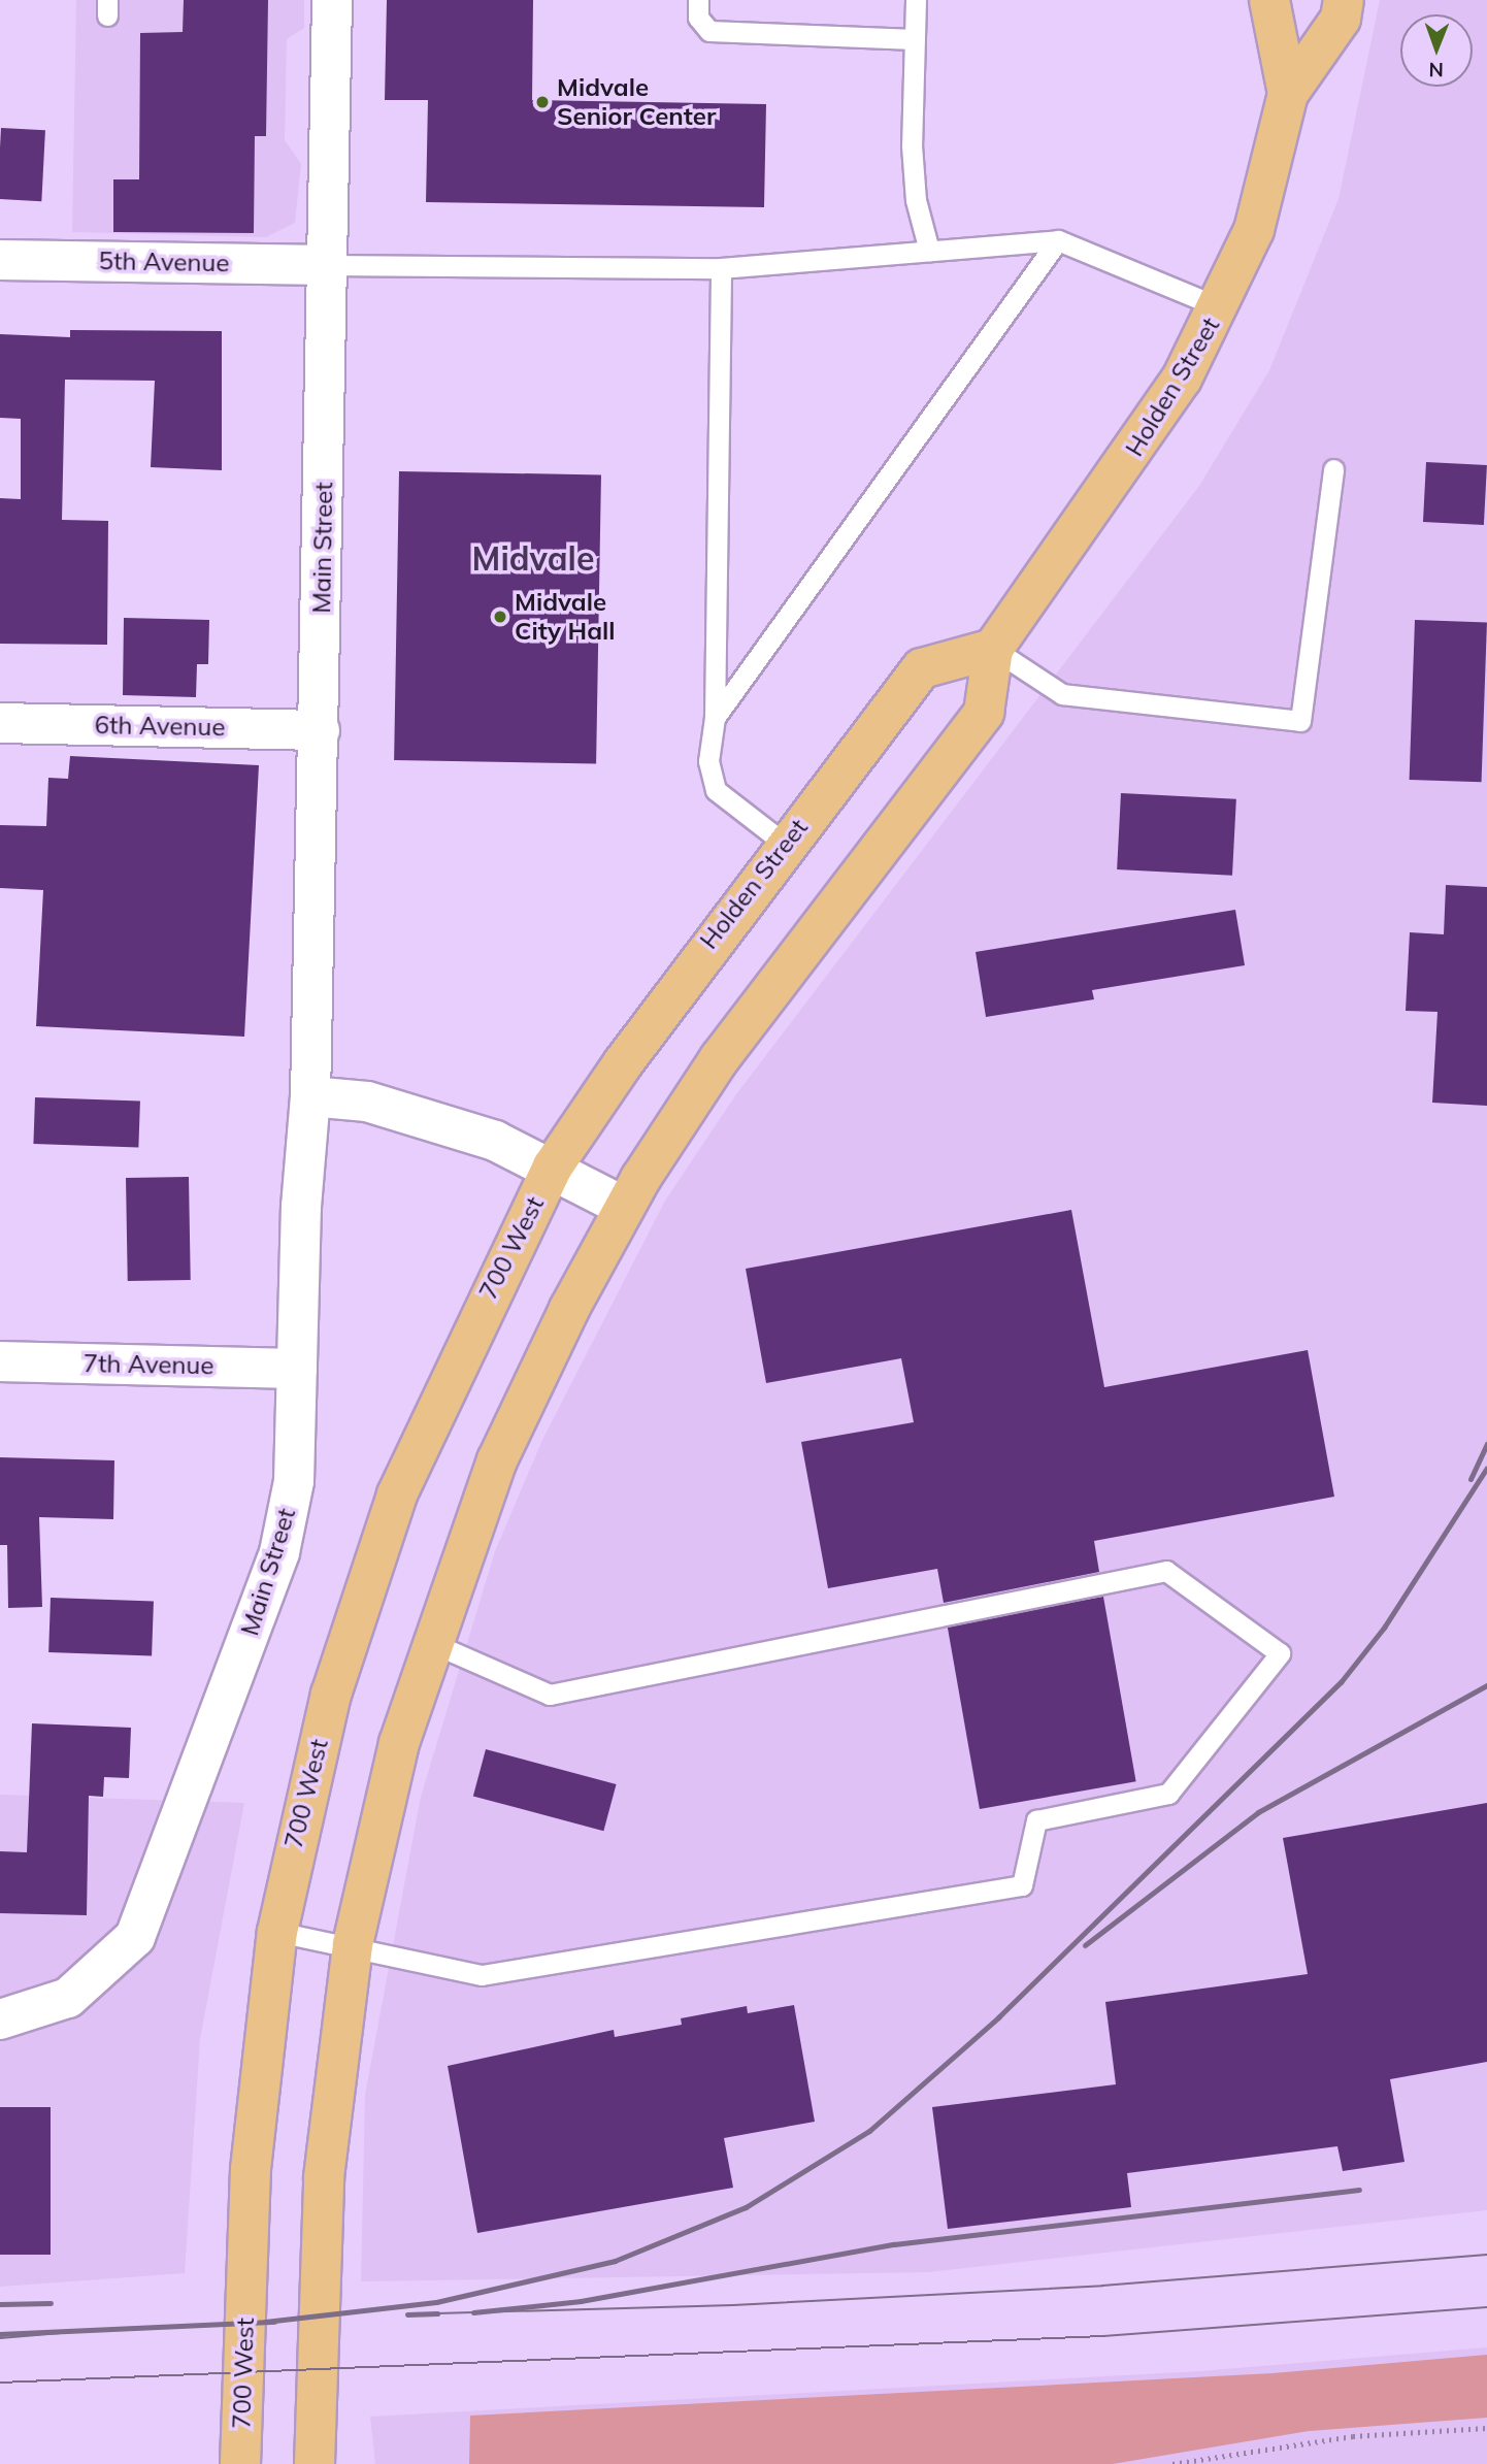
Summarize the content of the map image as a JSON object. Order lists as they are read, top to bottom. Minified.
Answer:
{"streets":{"main road":["Holden Street","700 West"],"street":["5th Avenue","Main Street","6th Avenue","7th Avenue"]},"crossings":[["5th Avenue","Main Street"],["Holden Street","700 West"],["Main Street","6th Avenue"],["Main Street","7th Avenue"]],"districts":["Midvale"],"places":["Midvale Senior Center","Midvale City Hall"],"north":"bottom"}
